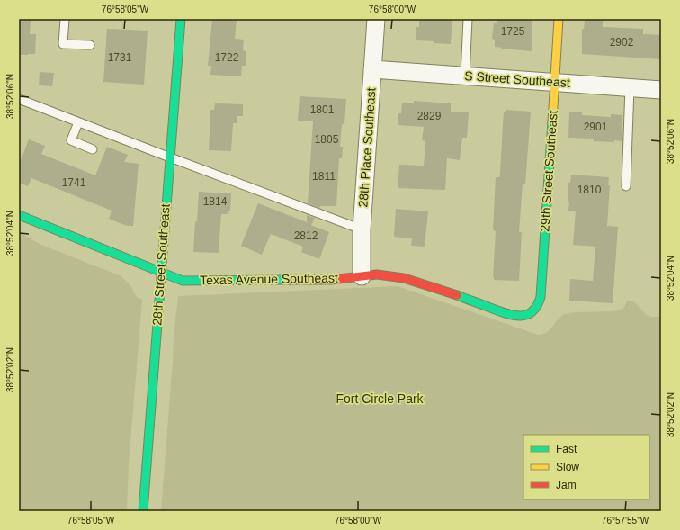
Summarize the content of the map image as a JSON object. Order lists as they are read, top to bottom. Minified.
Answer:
{"streets":{"street":["S Street Southeast","28th Place Southeast","29th Street Southeast","28th Street Southeast","Texas Avenue Southeast"]},"crossings":[["S Street Southeast","28th Place Southeast"],["S Street Southeast","29th Street Southeast"],["28th Place Southeast","Texas Avenue Southeast"],["29th Street Southeast","Texas Avenue Southeast"],["28th Street Southeast","Texas Avenue Southeast"]],"parks":["Fort Circle Park"],"house_numbers":["1725","2902","1731","1722","1801","2829","2901","1805","1811","1741","1810","1814","2812"],"legend":["Fast","Slow","Jam"],"coordinates":["76°58'05\"W","76°58'00\"W","38°52'06\"N","38°52'04\"N","38°52'02\"N","76°57'55\"W"]}
